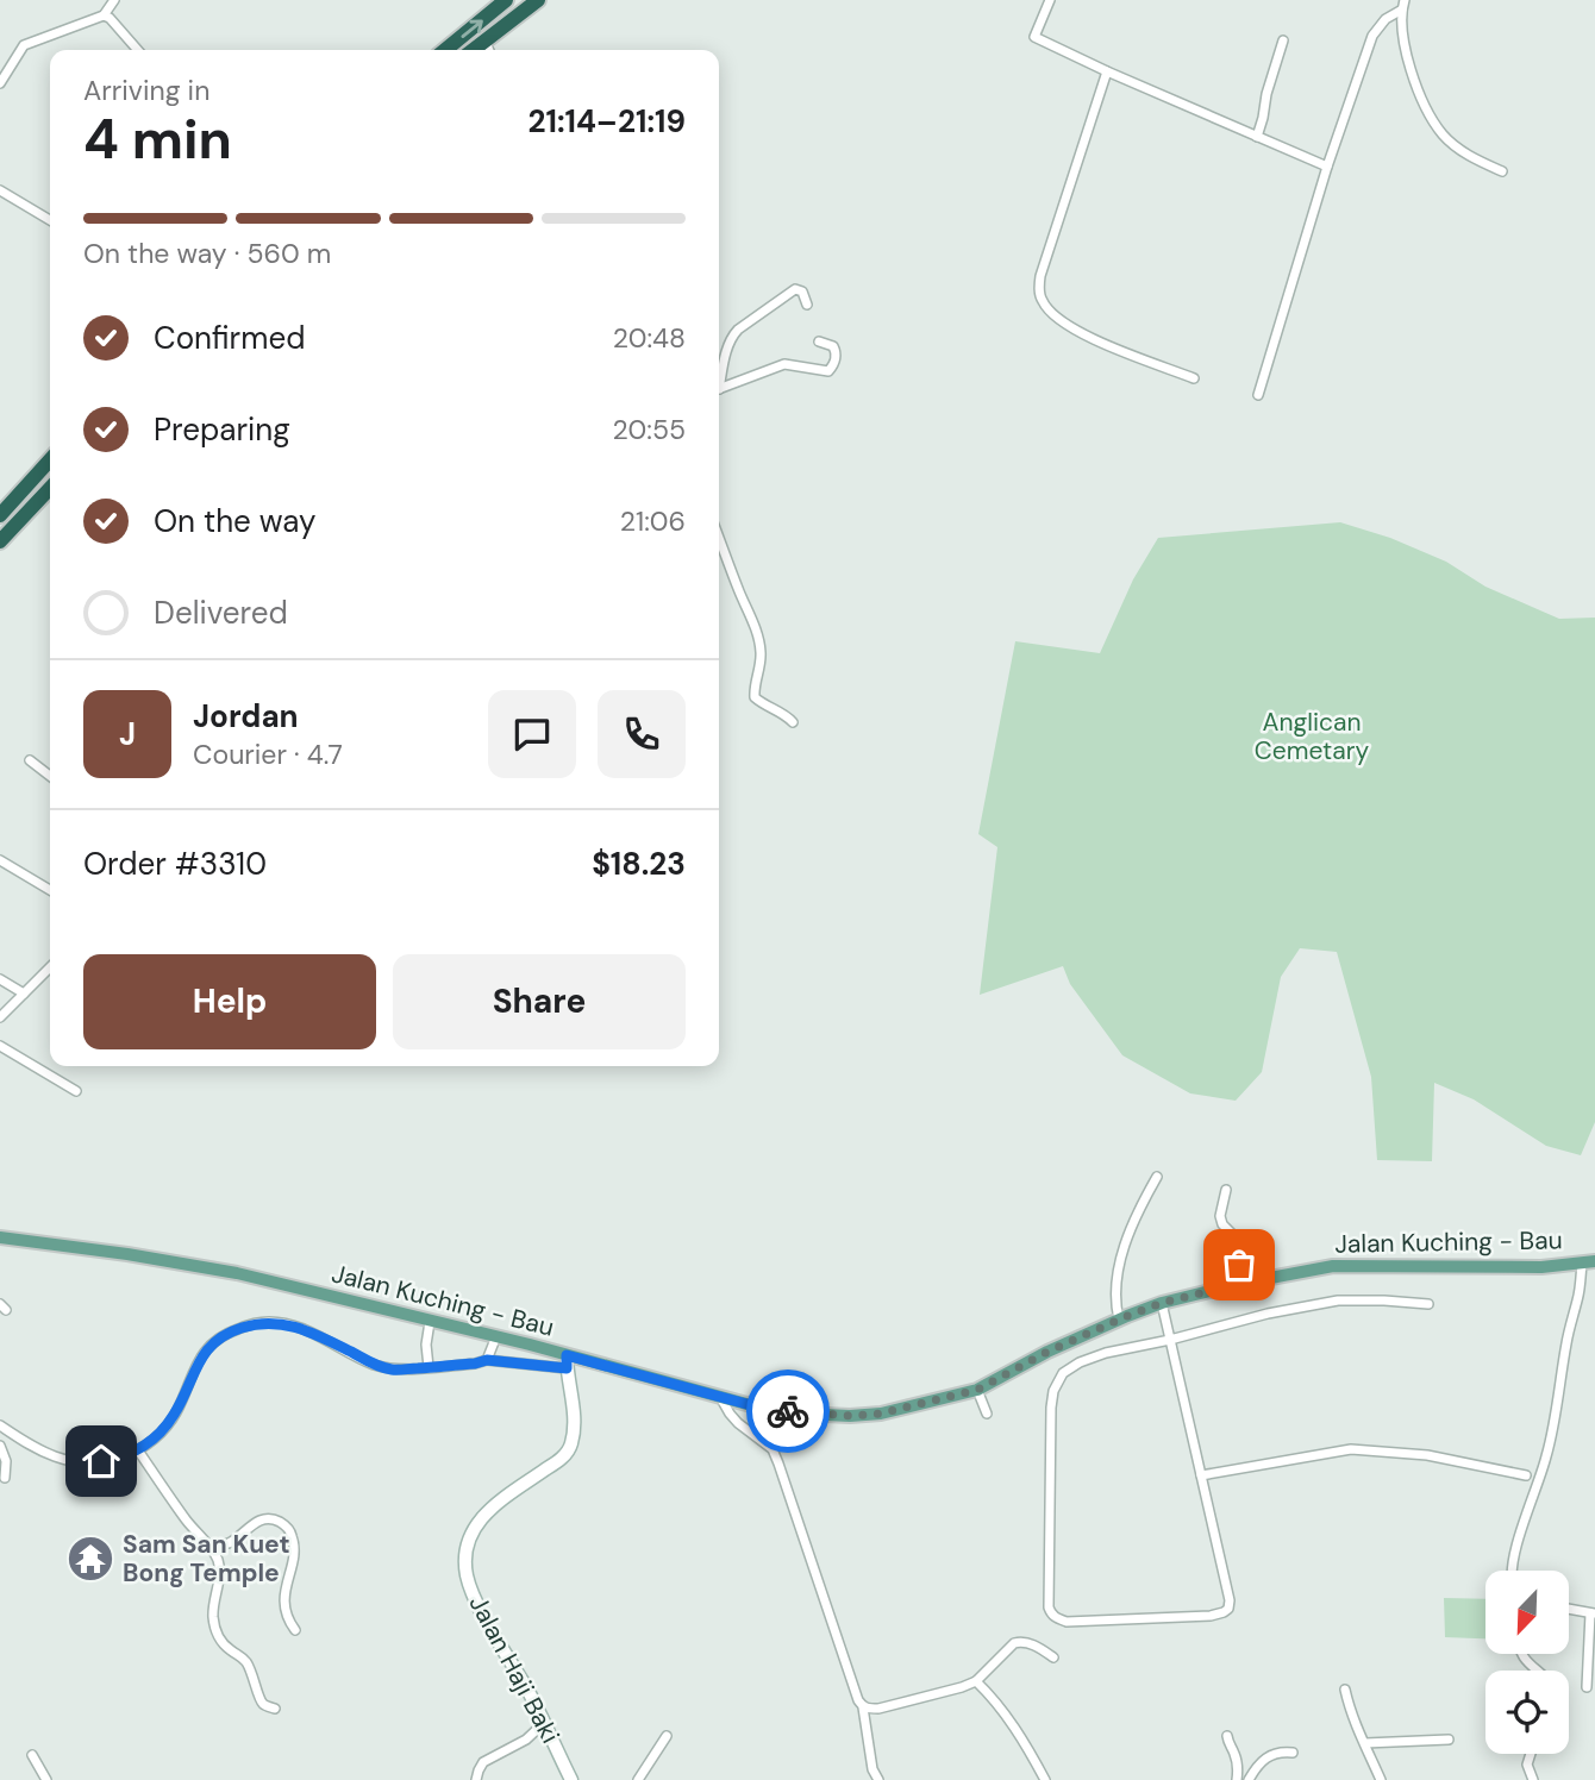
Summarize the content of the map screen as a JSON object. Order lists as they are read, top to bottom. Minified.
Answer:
{"streets":{"main road":["Jalan Kuching - Bau"],"street":["Jalan Haji Baki"]},"crossings":[["Jalan Kuching - Bau","Jalan Haji Baki"]],"parks":["Anglican Cemetary"],"places":{"temple":["Sam San Kuet Bong Temple"]},"north":"bottom left","page":{"heading":["4 min","Arriving in","21:14–21:19"],"panel":["Jordan","Courier · 4.7","Order #3310","$18.23"],"bar":"On the way · 560 m","list":[["Confirmed","20:48"],["Preparing","20:55"],["On the way","21:06"],"Delivered"],"round":"J","buttons":["Help","Share"]}}
